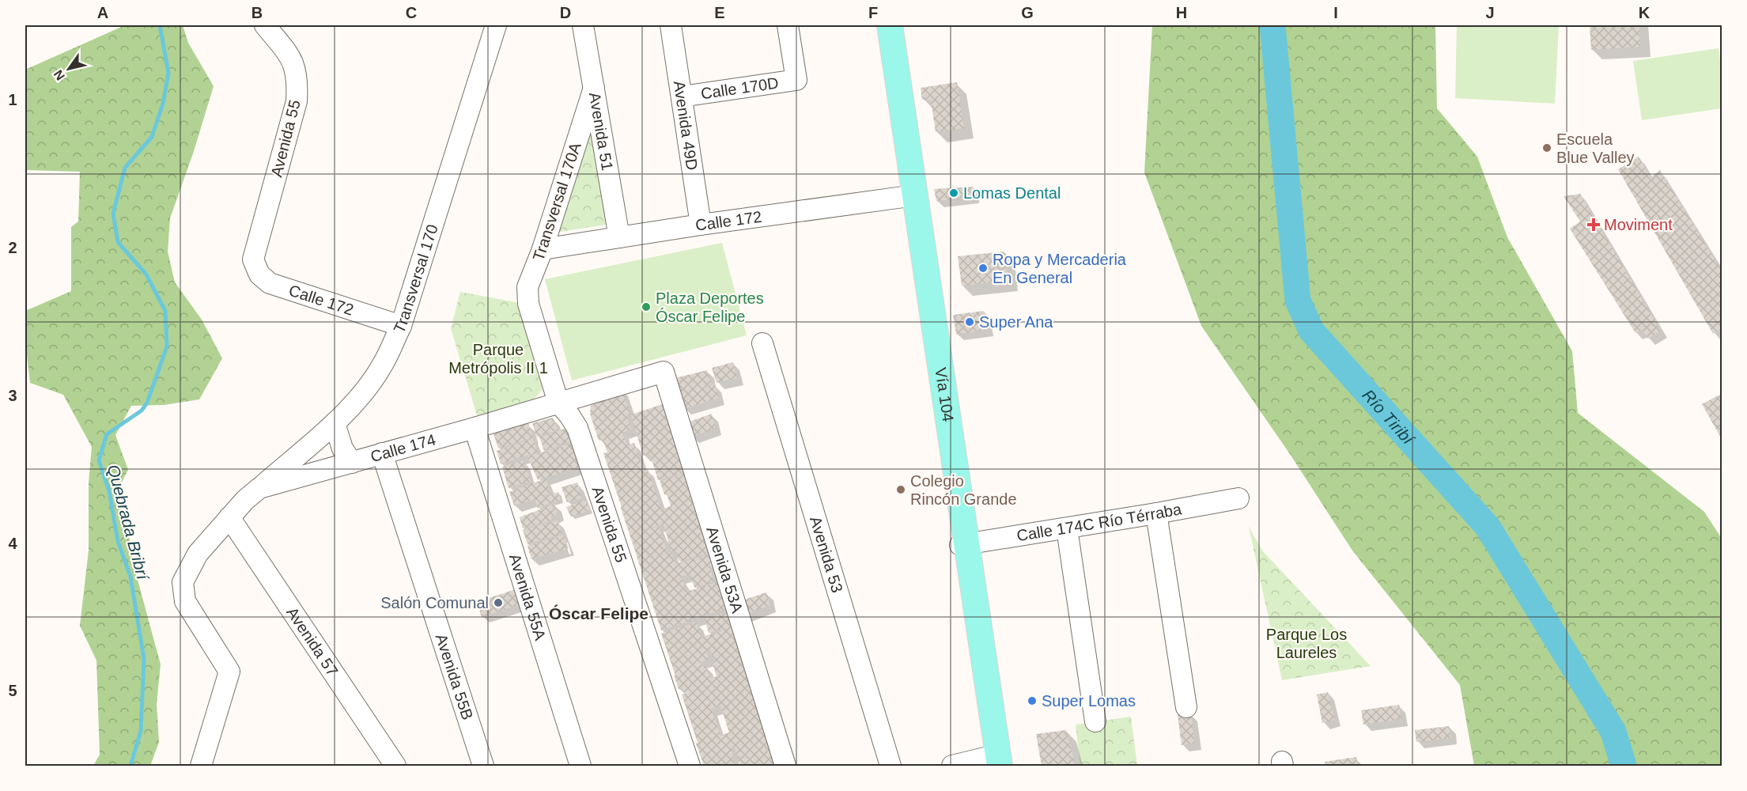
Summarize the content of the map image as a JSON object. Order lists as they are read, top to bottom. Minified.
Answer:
{"streets":{"main road":["Vía 104"],"street":["Calle 170D","Avenida 49D","Avenida 51","Avenida 55","Transversal 170A","Calle 172","Transversal 170","Calle 174","Calle 174C Río Térraba","Avenida 53","Avenida 53A","Avenida 55A","Avenida 57","Avenida 55B"]},"crossings":[["Calle 170D","Avenida 49D"],["Avenida 49D","Calle 172"],["Avenida 51","Transversal 170A"],["Avenida 51","Calle 172"],["Avenida 55","Transversal 170A"],["Avenida 55","Calle 172"],["Avenida 55","Calle 174"],["Transversal 170A","Calle 172"],["Calle 172","Transversal 170"],["Calle 172","Vía 104"],["Transversal 170","Calle 174"],["Vía 104","Calle 174C Río Térraba"],["Calle 174","Avenida 53A"],["Calle 174","Avenida 55A"],["Calle 174","Avenida 57"],["Calle 174","Avenida 55B"]],"districts":["Óscar Felipe"],"water":["Río Tiribí","Quebrada Bribrí"],"parks":["Parque Metrópolis II 1","Parque Los Laureles"],"places":{"other":["Escuela Blue Valley","Lomas Dental","Ropa y Mercaderia En General","Plaza Deportes Óscar Felipe","Super Ana","Colegio Rincón Grande","Salón Comunal","Super Lomas"],"health":["Moviment"]},"north":"bottom left","grid":{"columns":["A","B","C","D","E","F","G","H","I","J","K"],"rows":["1","2","3","4","5"]}}
